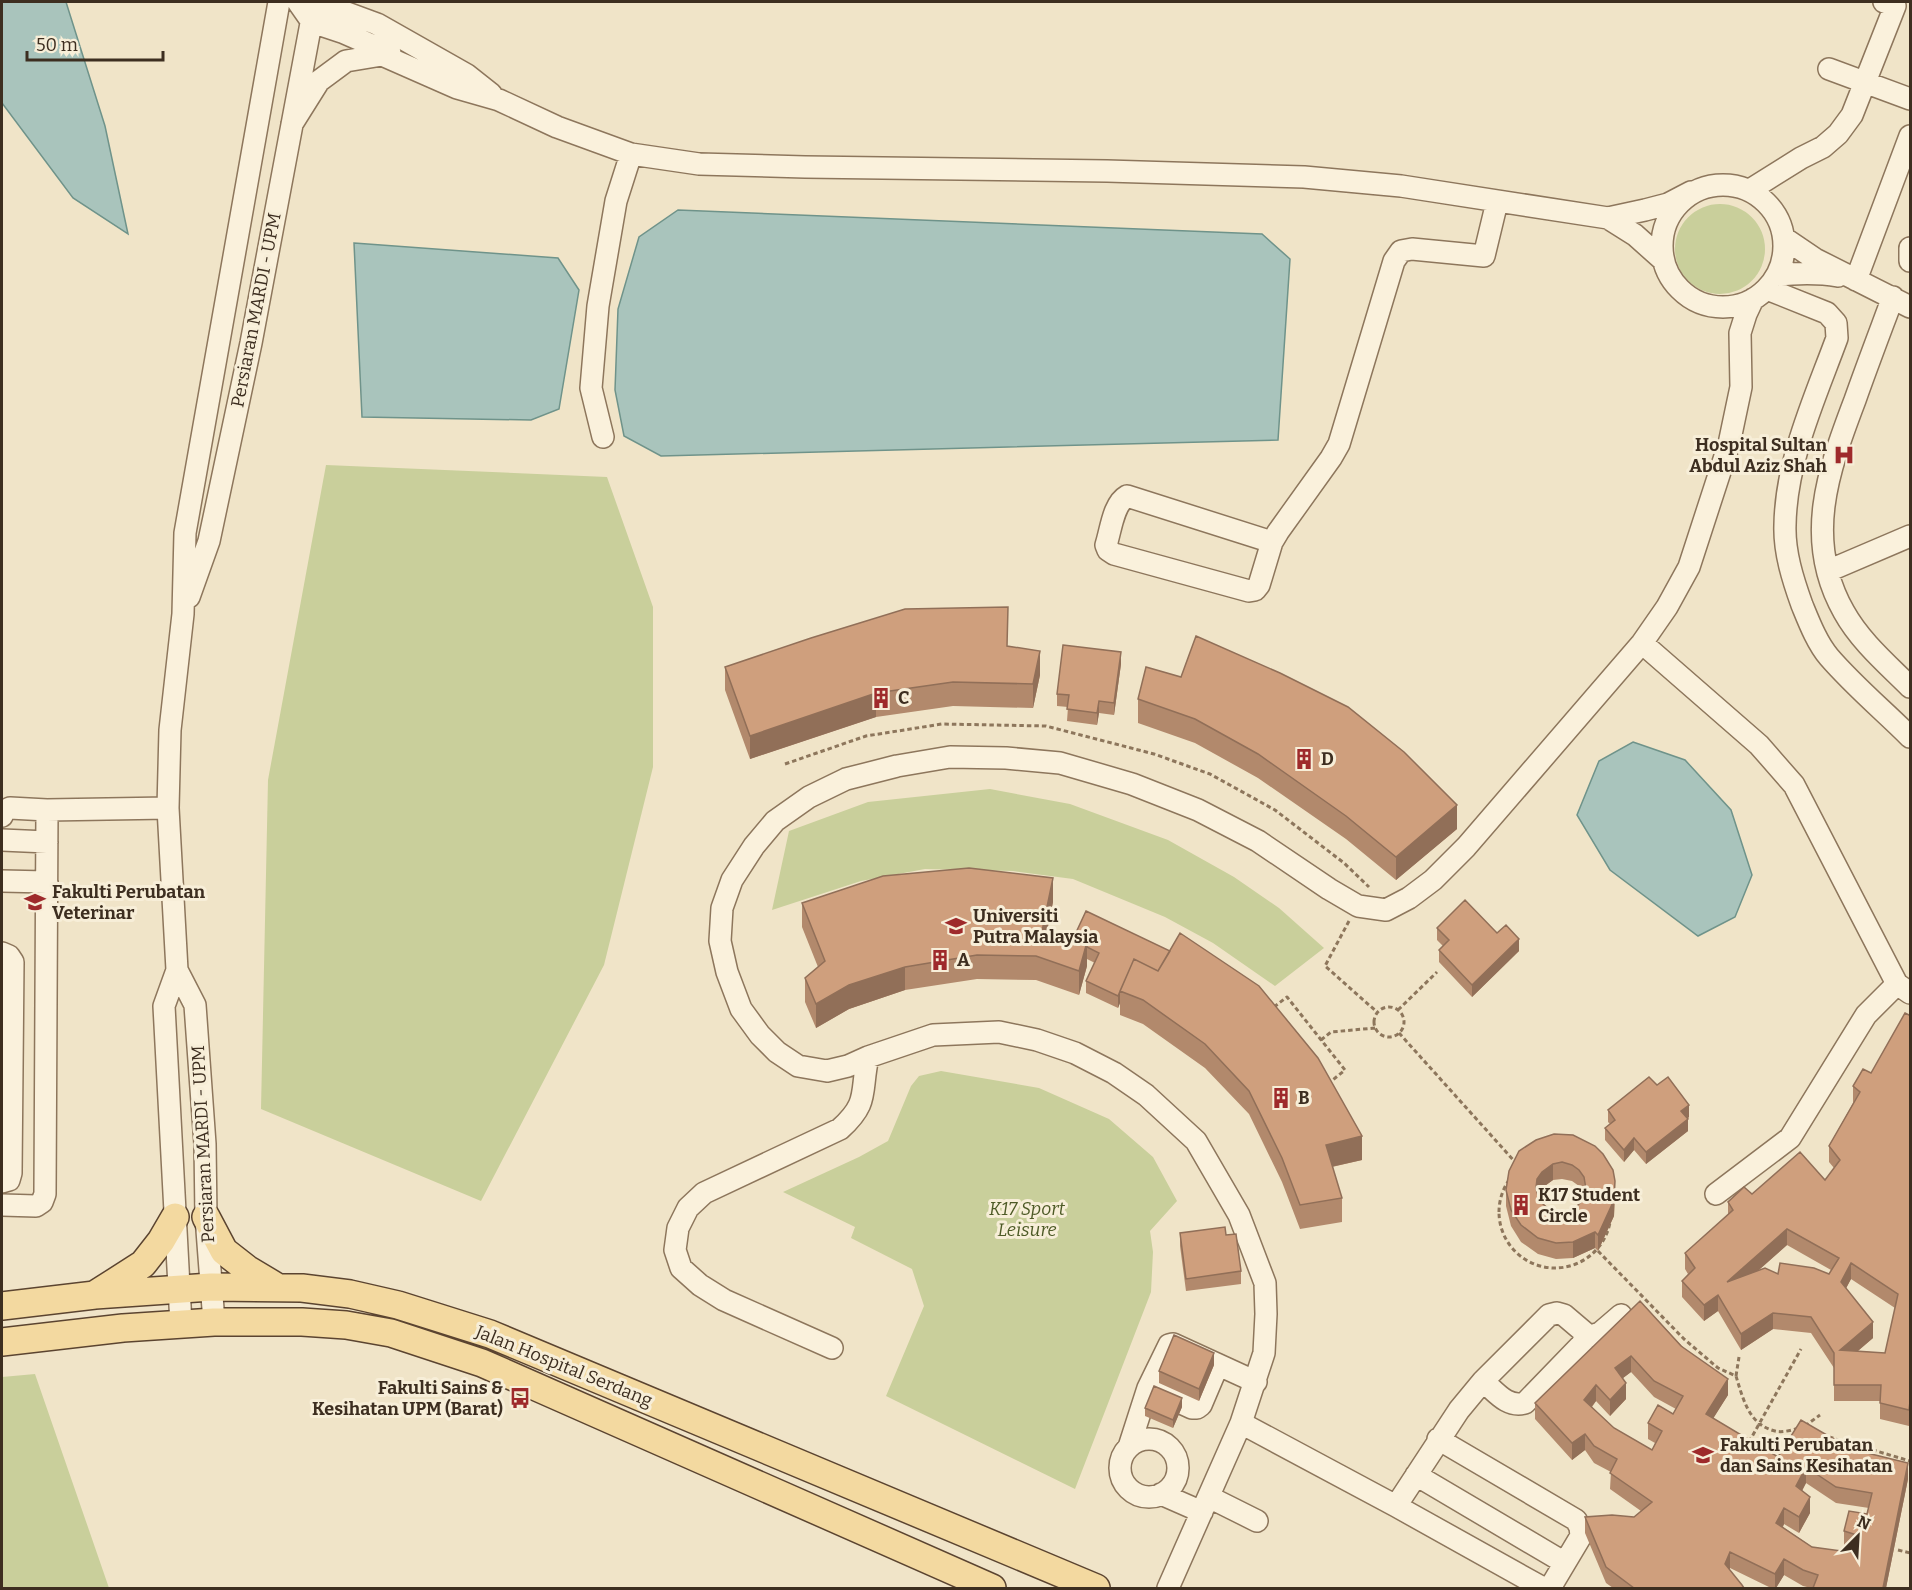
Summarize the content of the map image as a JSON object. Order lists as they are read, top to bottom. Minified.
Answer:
{"streets":{"main road":["Jalan Hospital Serdang"],"street":["Persiaran MARDI - UPM"]},"crossings":[["Persiaran MARDI - UPM","Jalan Hospital Serdang"]],"parks":["K17 Sport Leisure"],"places":{"hospital":["Hospital Sultan Abdul Aziz Shah"],"building":["C","D","A","B","K17 Student Circle"],"school or university":["Fakulti Perubatan Veterinar","Universiti Putra Malaysia","Fakulti Perubatan dan Sains Kesihatan"],"bus stop":["Fakulti Sains & Kesihatan UPM (Barat)"]},"scale_bar":"50 m","north":"top right"}
